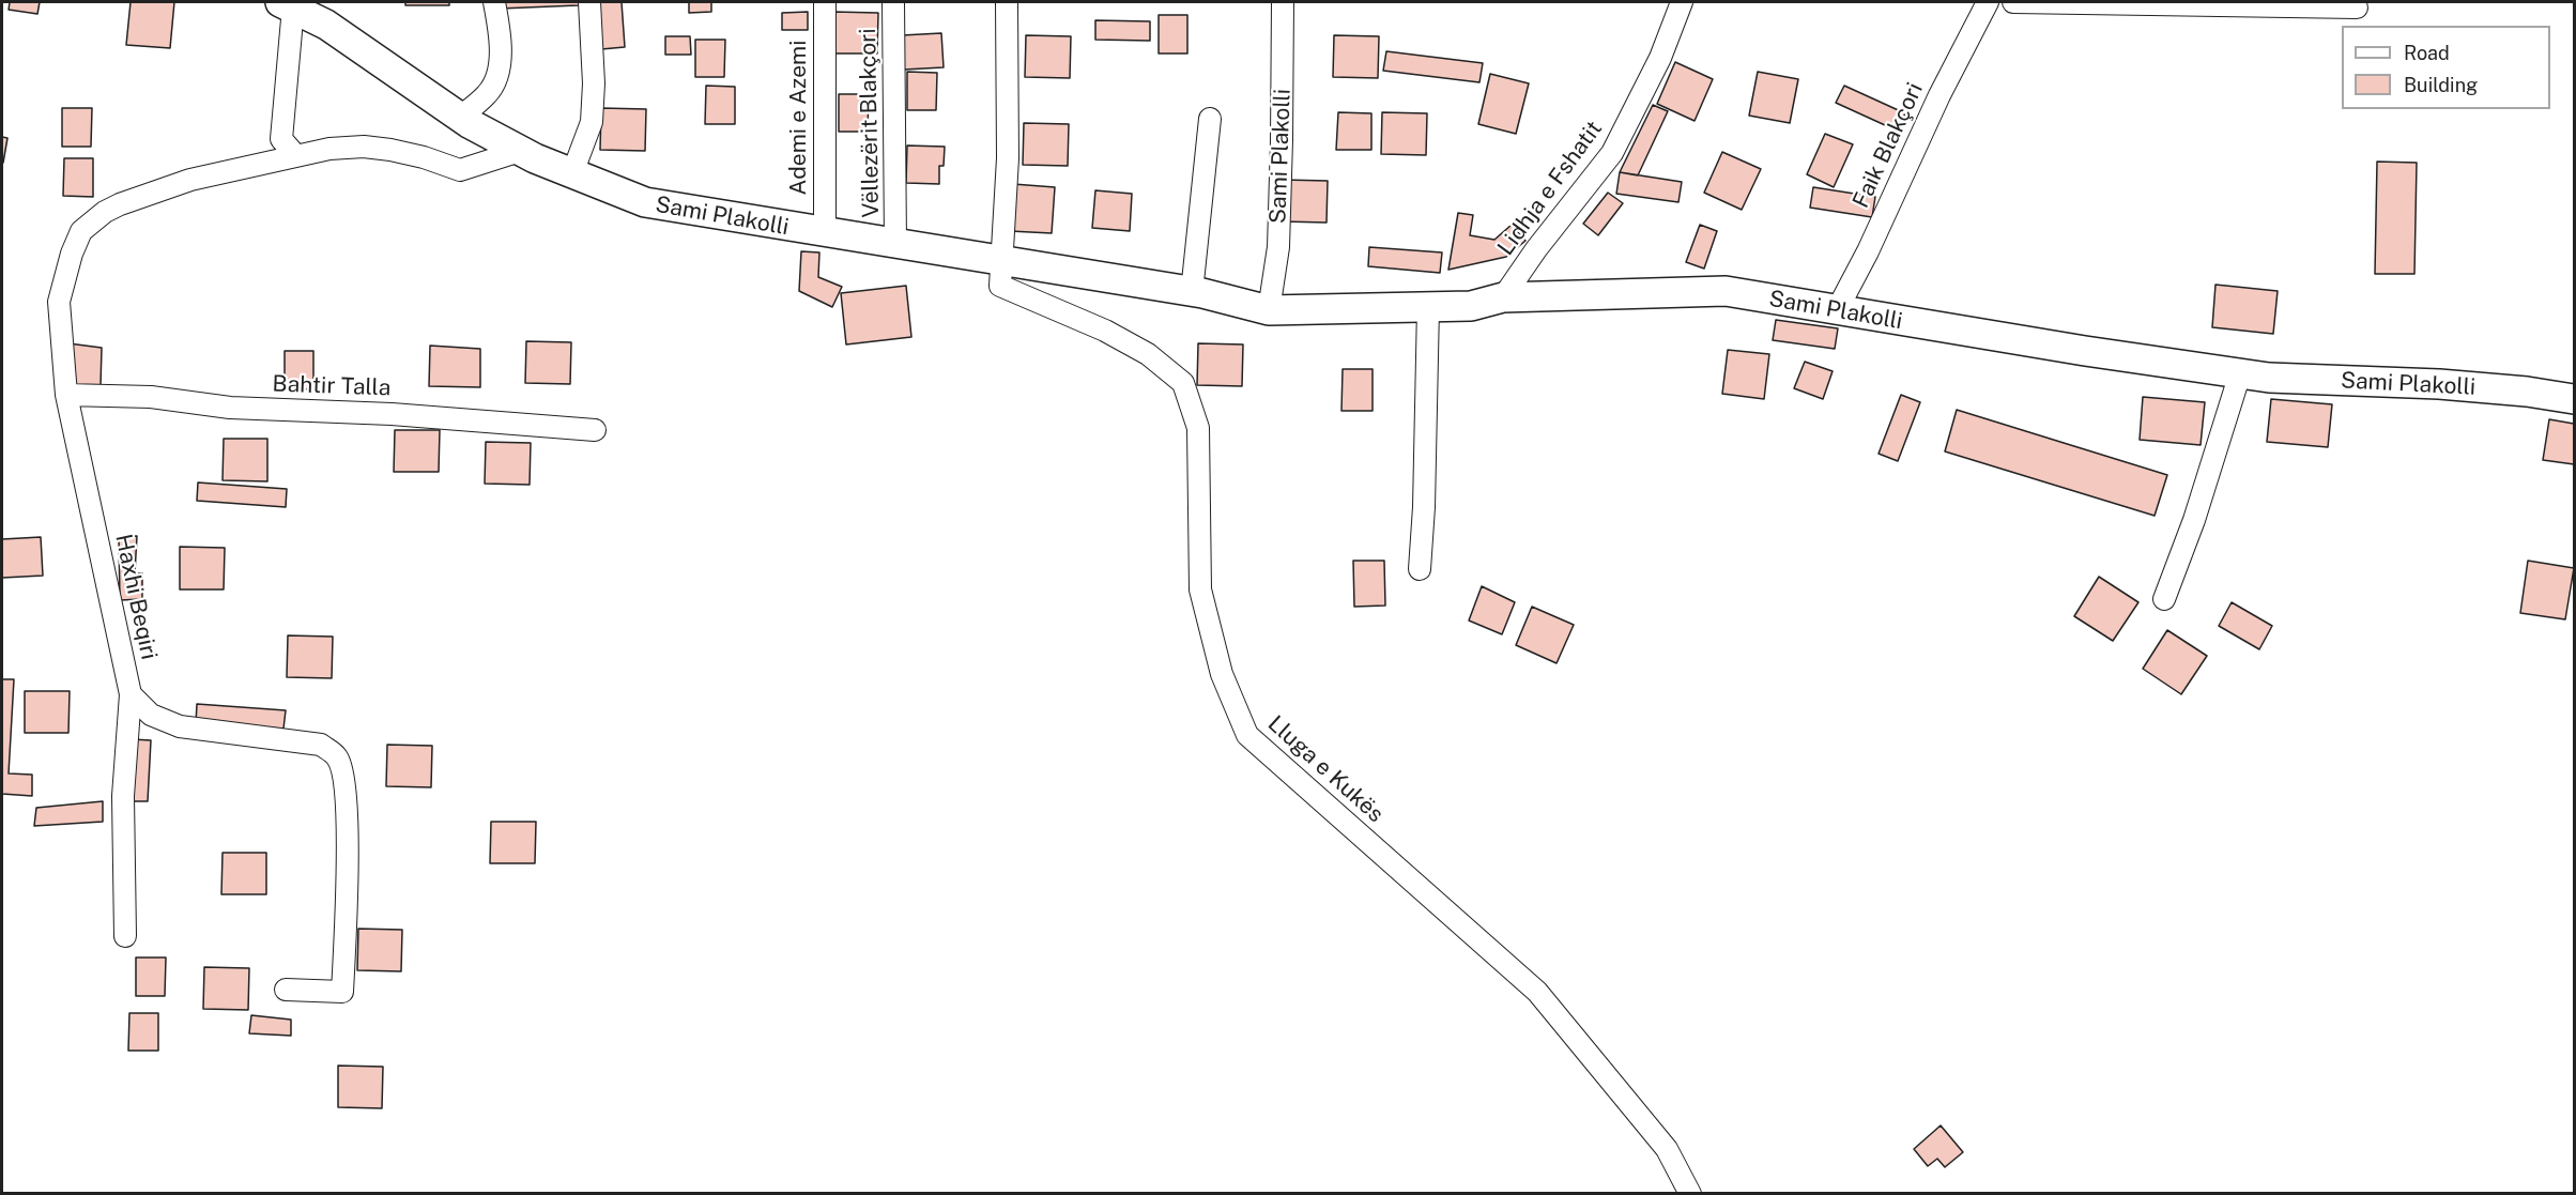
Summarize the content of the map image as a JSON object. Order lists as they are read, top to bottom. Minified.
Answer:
{"streets":{"street":["Ademi e Azemi","Vëllezërit Blakçori","Faik Blakçori","Sami Plakolli","Lidhja e Fshatit","Bahtir Talla","Haxhi Beqiri","Lluga e Kukës"]},"crossings":[["Ademi e Azemi","Sami Plakolli"],["Vëllezërit Blakçori","Sami Plakolli"],["Faik Blakçori","Sami Plakolli"],["Sami Plakolli","Lidhja e Fshatit"],["Sami Plakolli","Haxhi Beqiri"],["Sami Plakolli","Lluga e Kukës"],["Bahtir Talla","Haxhi Beqiri"]],"legend":["Road","Building"]}
